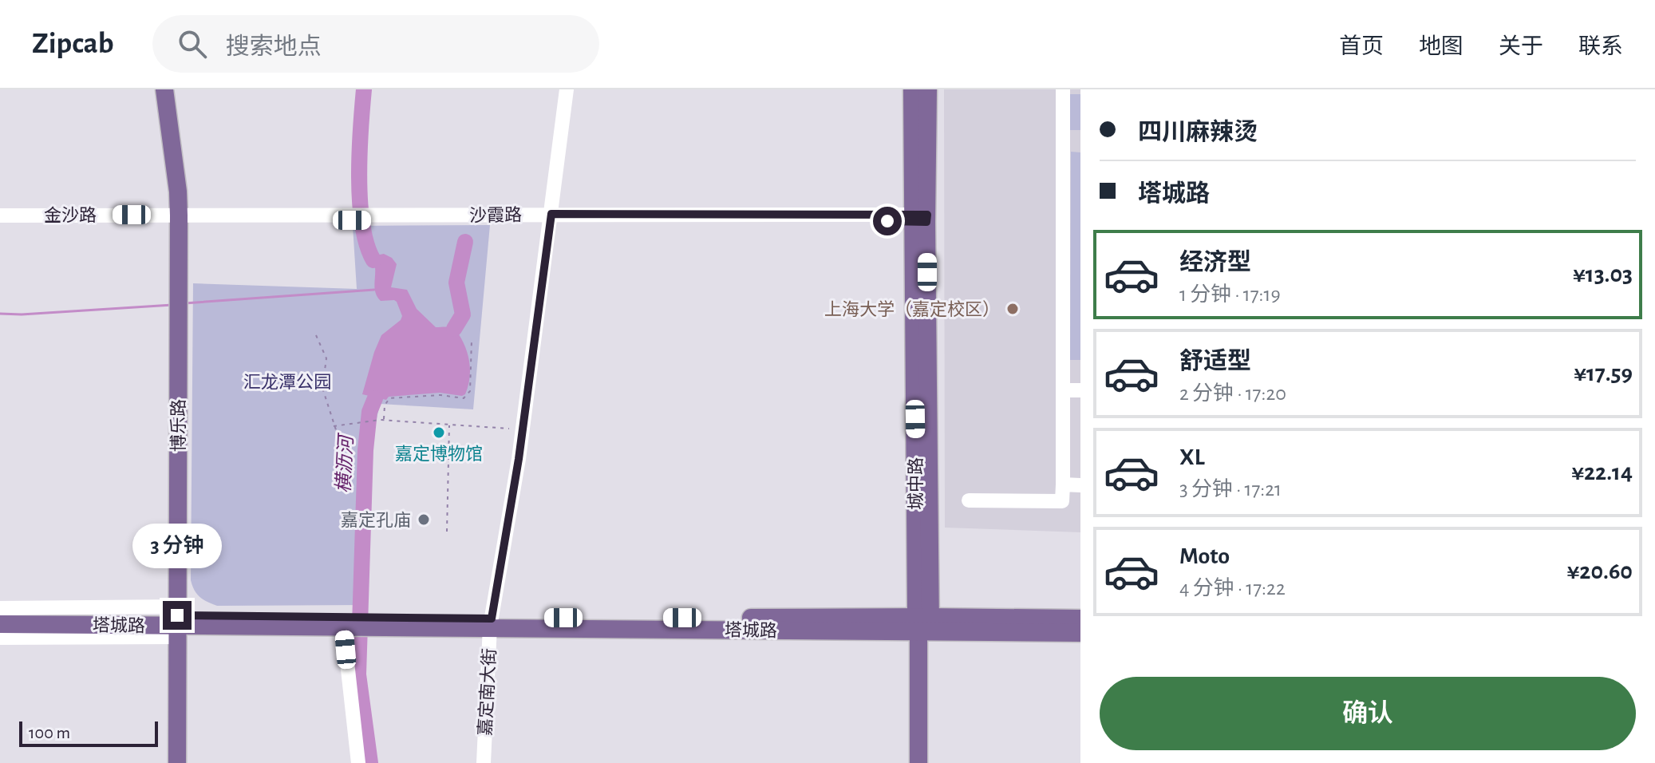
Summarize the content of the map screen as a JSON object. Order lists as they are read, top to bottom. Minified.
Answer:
{"streets":{"main road":["博乐路","城中路","塔城路"],"street":["金沙路","沙霞路","嘉定南大街"]},"crossings":[["金沙路","沙霞路"],["金沙路","博乐路"],["沙霞路","博乐路"],["沙霞路","城中路"],["沙霞路","嘉定南大街"],["博乐路","塔城路"],["城中路","塔城路"],["塔城路","嘉定南大街"]],"water":["横沥河"],"parks":["汇龙潭公园"],"places":["上海大学（嘉定校区）","嘉定博物馆","嘉定孔庙"],"scale_bar":"100 m","page":{"header":"Zipcab","search":"搜索地点","nav":["首页","地图","关于","联系"],"banner":["四川麻辣烫","塔城路"],"list":[{"name":"经济型","note":"1 分钟 · 17:19","value":"¥13.03"},{"name":"舒适型","note":"2 分钟 · 17:20","value":"¥17.59"},{"name":"XL","note":"3 分钟 · 17:21","value":"¥22.14"},{"name":"Moto","note":"4 分钟 · 17:22","value":"¥20.60"}],"bubble":"3 分钟","buttons":"确认","scale":"100 m"}}
